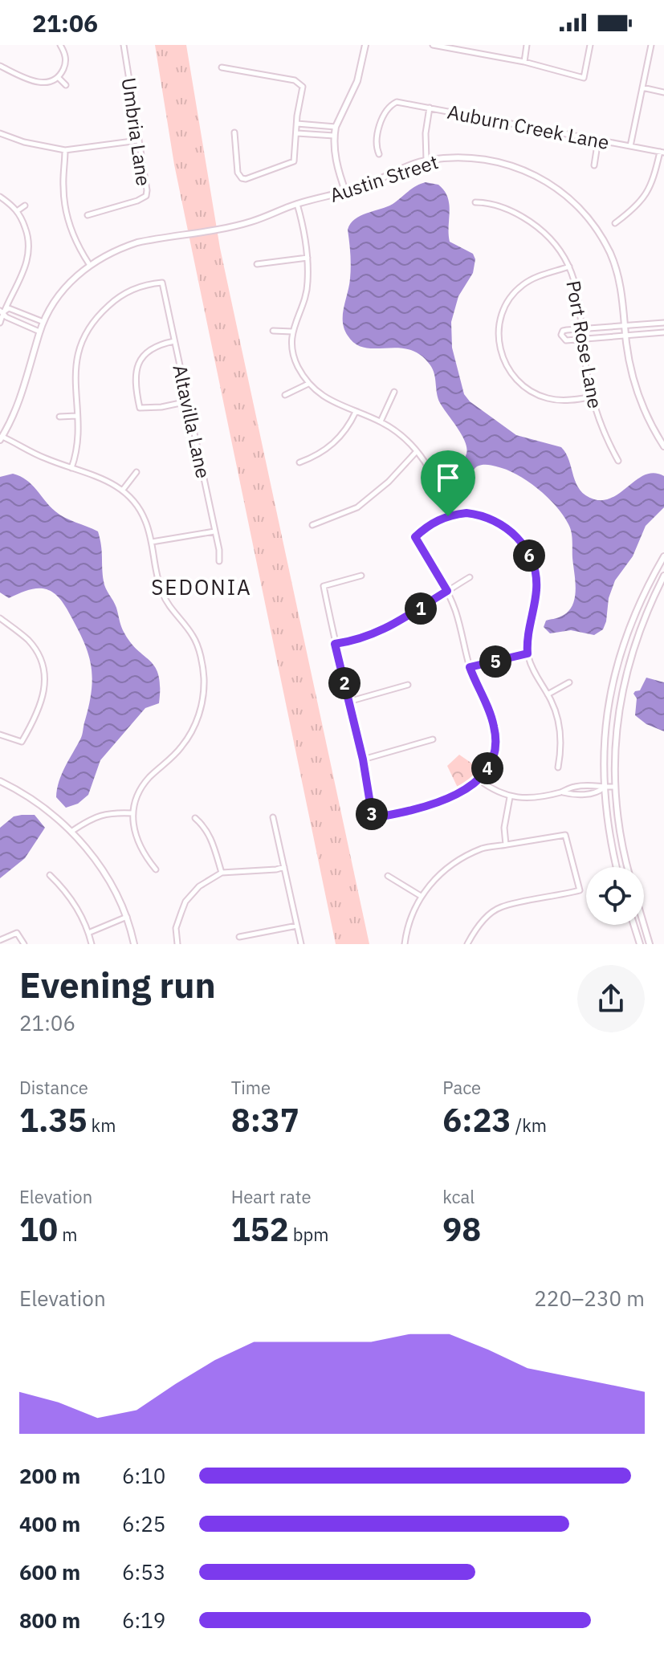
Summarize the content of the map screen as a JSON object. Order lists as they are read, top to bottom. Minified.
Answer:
{"streets":{"street":["Auburn Creek Lane","Umbria Lane","Austin Street","Port Rose Lane","Altavilla Lane"]},"districts":["SEDONIA"],"page":{"status":"21:06","pins":["6","1","5","2","4","3"],"heading":["Evening run","21:06"],"stats":[["Distance","1.35 km"],["Time","8:37"],["Pace","6:23 /km"],["Elevation","10 m"],["Heart rate","152 bpm"],["kcal","98"]],"chart":["Elevation","220–230 m"],"list":[{"name":"200 m","note":"6:10"},{"name":"400 m","note":"6:25"},{"name":"600 m","note":"6:53"},{"name":"800 m","note":"6:19"}]}}
